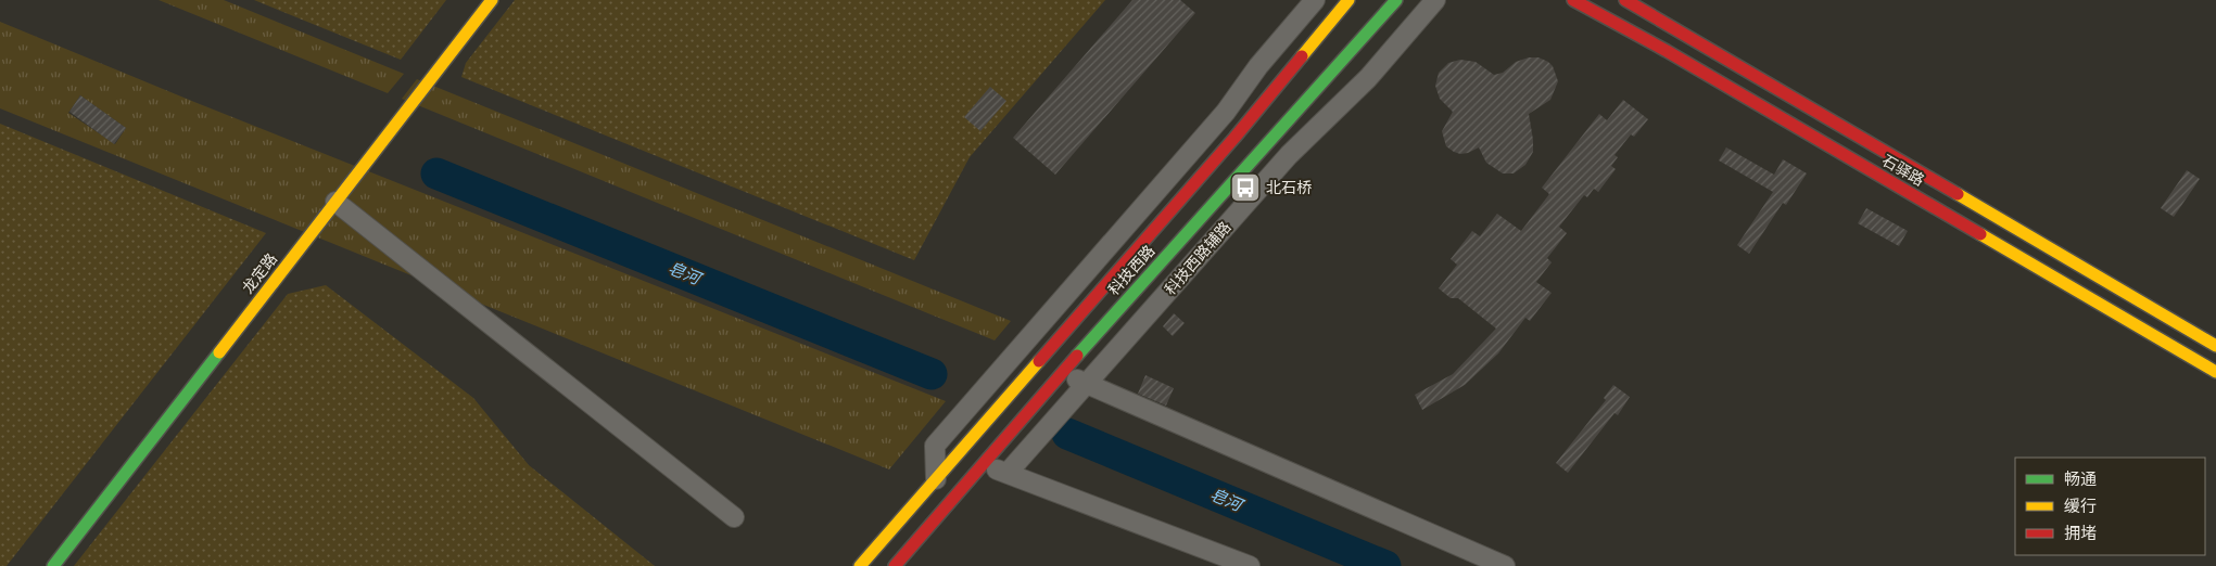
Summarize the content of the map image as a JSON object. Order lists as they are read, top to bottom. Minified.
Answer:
{"streets":{"street":["石驿路","科技西路辅路","科技西路","龙定路"]},"water":["皂河"],"places":{"bus stop":["北石桥"]},"legend":["畅通","缓行","拥堵"]}
